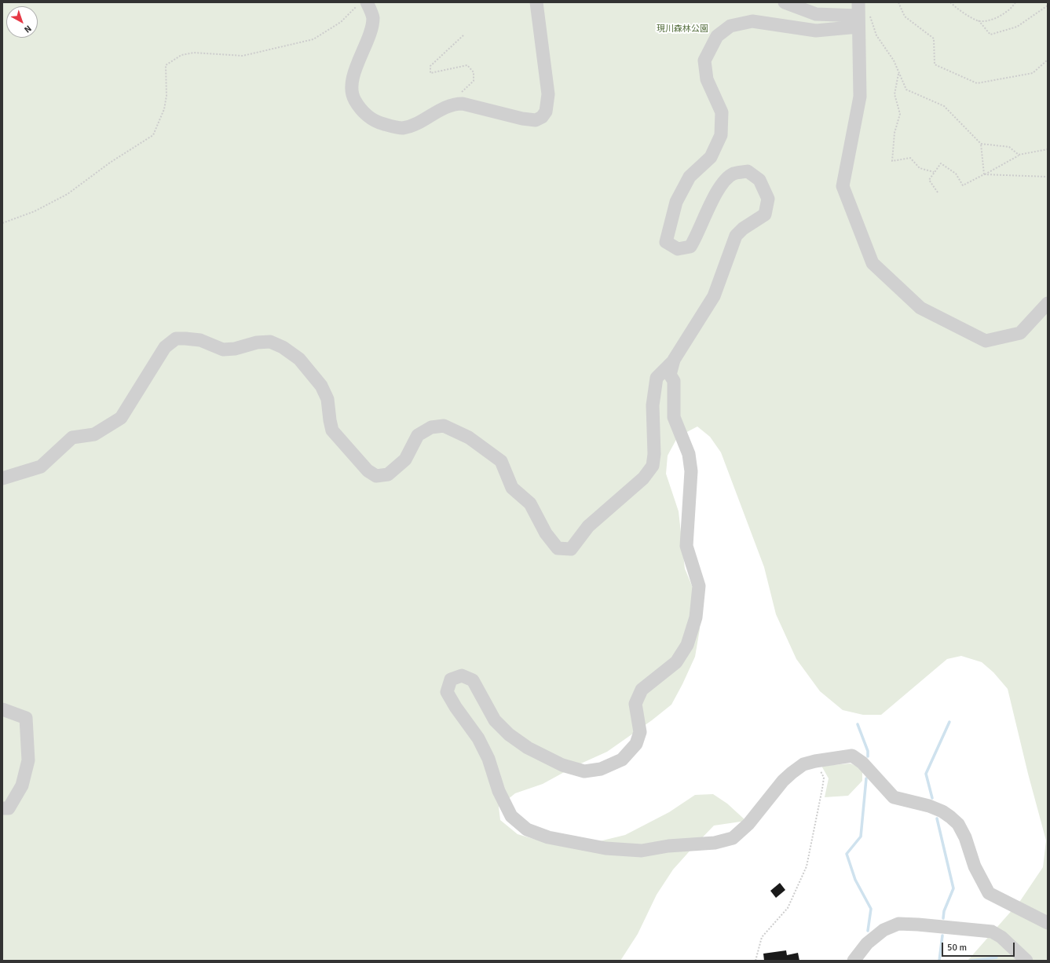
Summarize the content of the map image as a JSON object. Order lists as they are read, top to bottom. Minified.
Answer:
{"parks":["現川森林公園"],"scale_bar":"50 m","north":"bottom right"}
